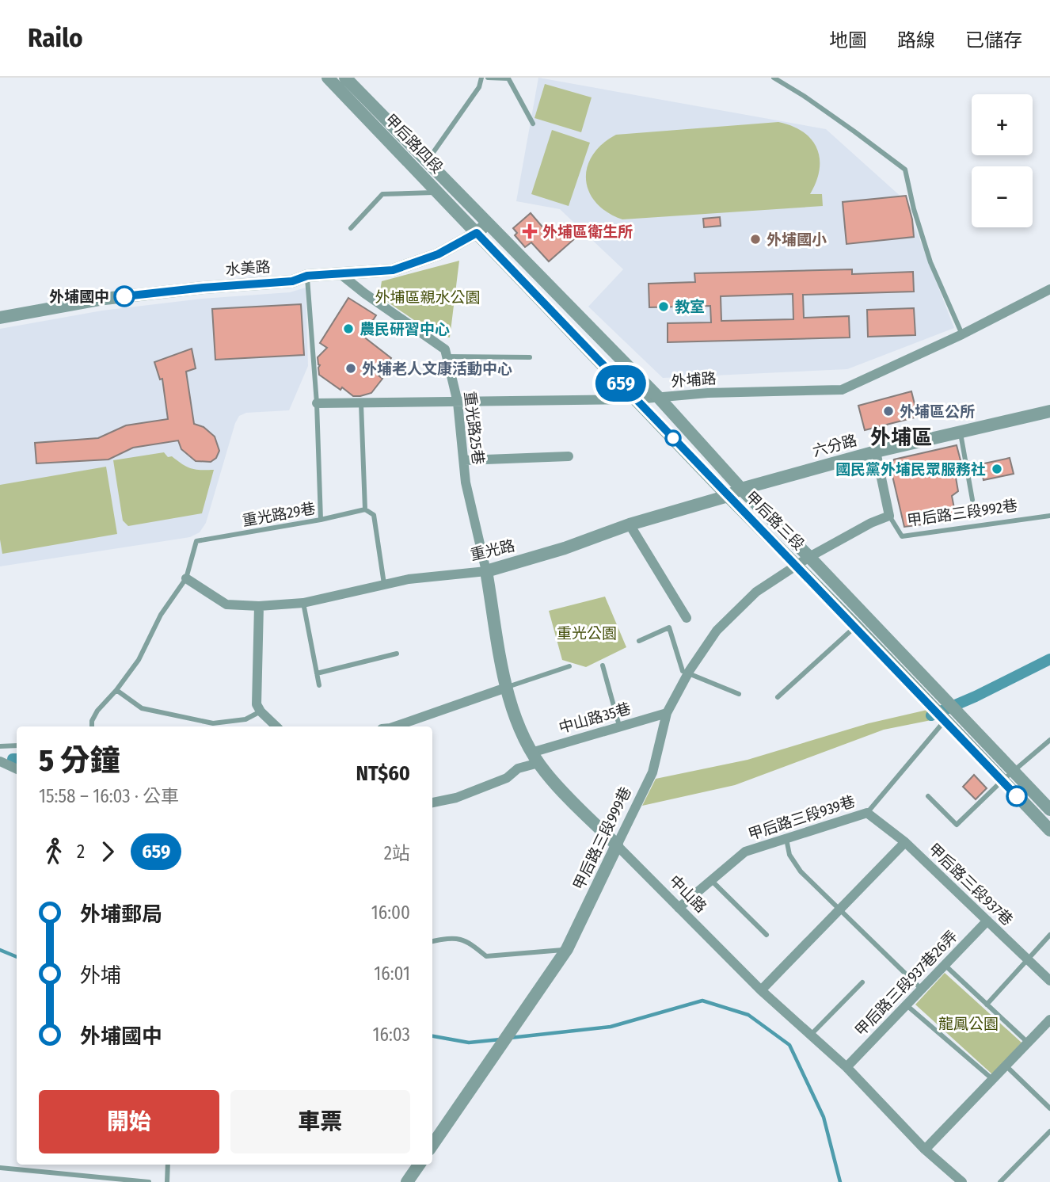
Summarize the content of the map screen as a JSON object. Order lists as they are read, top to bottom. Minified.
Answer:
{"streets":{"street":["甲后路四段","水美路","外埔路","重光路25巷","六分路","甲后路三段992巷","甲后路三段","重光路","中山路35巷","甲后路三段939巷","甲后路三段999巷","甲后路三段937巷","中山路","甲后路三段937巷26弄"],"lane":["重光路29巷"]},"crossings":[["甲后路四段","水美路"],["甲后路四段","甲后路三段"],["水美路","甲后路三段"],["外埔路","重光路25巷"],["外埔路","甲后路三段"],["重光路25巷","重光路"],["重光路25巷","中山路"],["六分路","甲后路三段992巷"],["六分路","甲后路三段"],["六分路","重光路"],["甲后路三段992巷","甲后路三段"],["甲后路三段992巷","甲后路三段999巷"],["重光路29巷","重光路"],["甲后路三段","重光路"],["甲后路三段","甲后路三段939巷"],["甲后路三段","甲后路三段999巷"],["重光路","中山路"],["中山路35巷","甲后路三段999巷"],["中山路35巷","中山路"],["甲后路三段939巷","甲后路三段937巷"],["甲后路三段939巷","中山路"],["甲后路三段999巷","中山路"],["甲后路三段937巷","甲后路三段937巷26弄"],["中山路","甲后路三段937巷26弄"]],"districts":["外埔區"],"parks":["外埔區親水公園","重光公園","龍鳳公園"],"places":{"health":["外埔區衛生所"],"other":["外埔國小","外埔國中","教室","農民研習中心","外埔老人文康活動中心","外埔區公所","國民黨外埔民眾服務社"]},"lines":["bus line 659"],"page":{"header":"Railo","nav":["地圖","路線","已儲存"],"on_map":"659","map_buttons":["+","−"],"heading":["5 分鐘","15:58 – 16:03 · 公車","NT$60"],"legs":["2","659","2站"],"list":[{"name":"外埔郵局","value":"16:00"},{"name":"外埔","value":"16:01"},{"name":"外埔國中","value":"16:03"}],"buttons":["開始","車票"]}}
